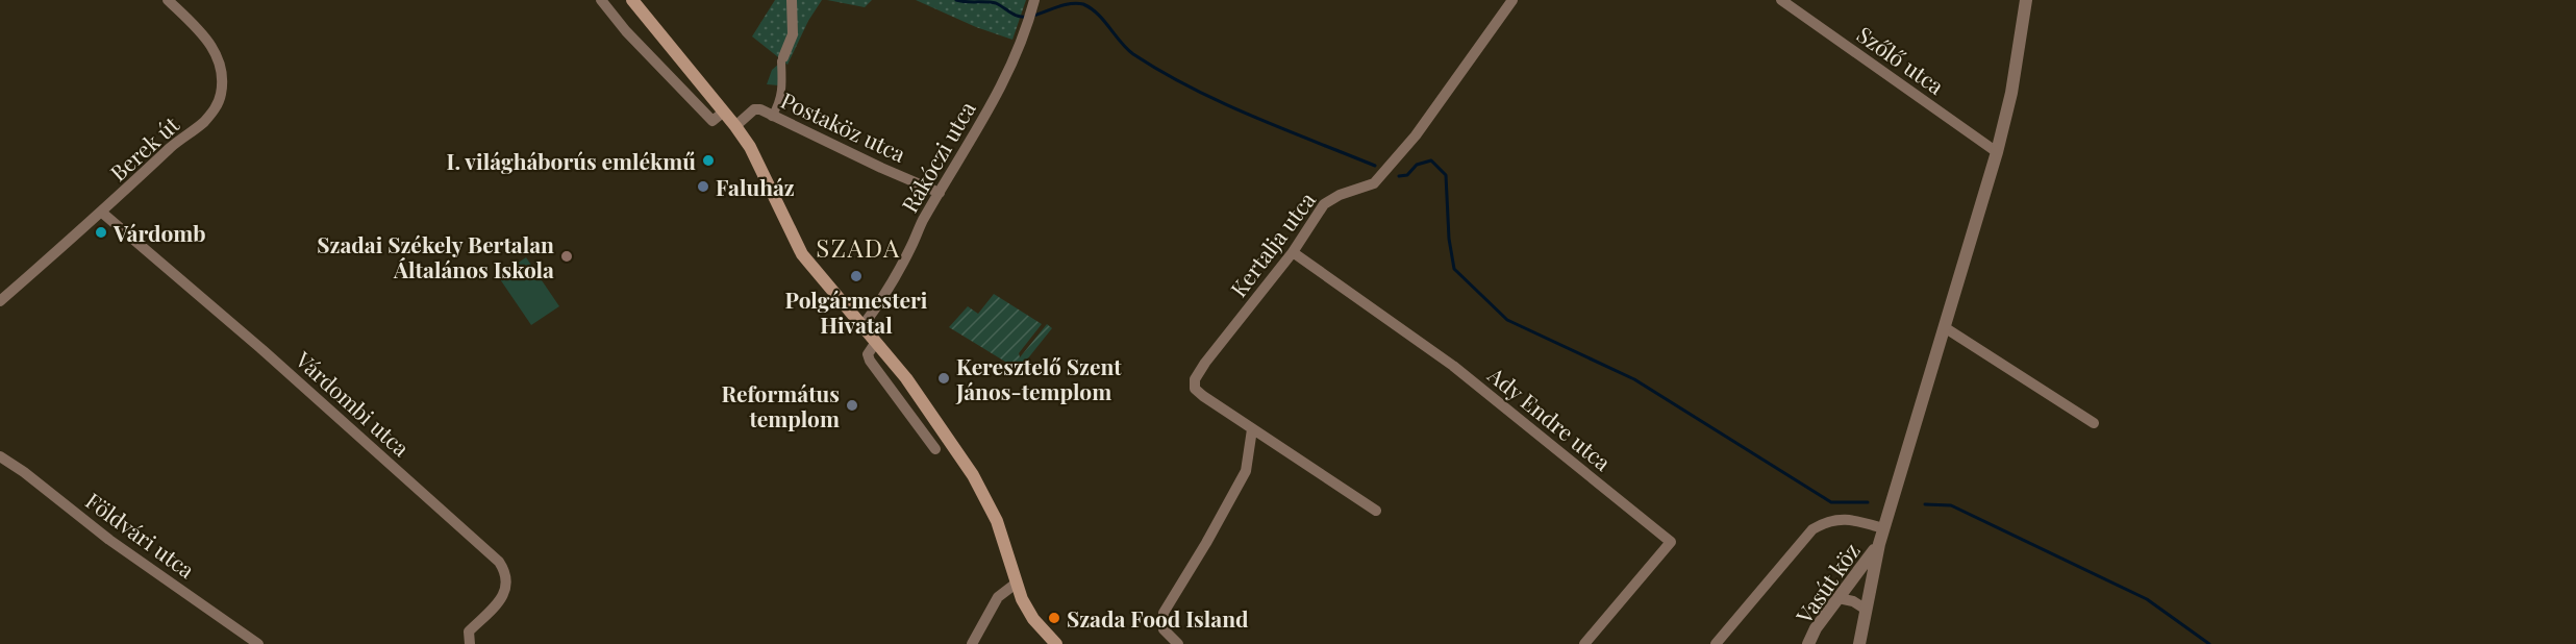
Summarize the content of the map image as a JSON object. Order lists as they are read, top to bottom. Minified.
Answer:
{"streets":{"street":["Szőlő utca","Postaköz utca","Berek út","Rákóczi utca","Kertalja utca","Várdombi utca","Ady Endre utca","Földvári utca","Vasút köz"]},"crossings":[["Postaköz utca","Rákóczi utca"],["Berek út","Várdombi utca"],["Kertalja utca","Ady Endre utca"]],"districts":["SZADA"],"places":["I. világháborús emlékmű","Faluház","Várdomb","Szadai Székely Bertalan Általános Iskola","Polgármesteri Hivatal","Keresztelő Szent János-templom","Református templom","Szada Food Island"]}
